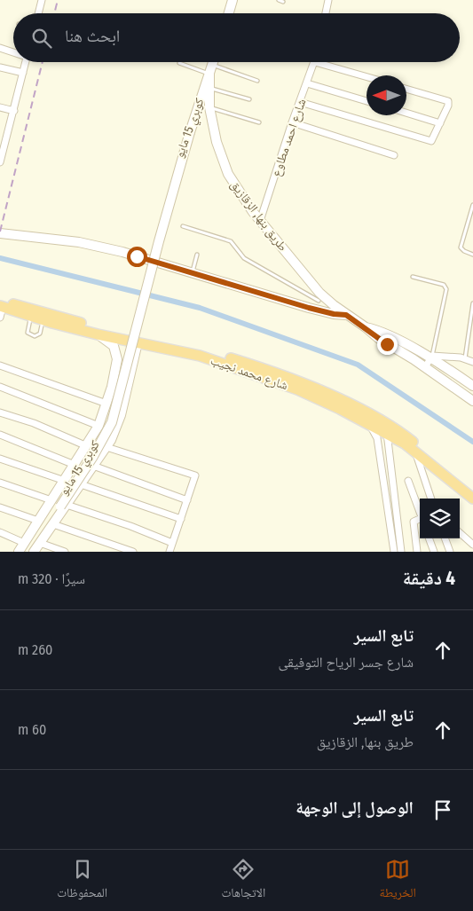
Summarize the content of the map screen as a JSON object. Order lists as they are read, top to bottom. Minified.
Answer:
{"streets":{"highway":["شارع محمد نجيب"],"main road":["كوبري 15 مايو","طريق بنها, الزقازيق"],"street":["شارع احمد مطاوع"]},"crossings":[["كوبري 15 مايو","طريق بنها, الزقازيق"],["شارع احمد مطاوع","طريق بنها, الزقازيق"]],"north":"left","page":{"search":"ابحث هنا","heading":["4 دقيقة","سيرًا · 320 m"],"list":[["تابع السير","شارع جسر الرياح التوفيقى","260 m"],["تابع السير","طريق بنها, الزقازيق","60 m"],"الوصول إلى الوجهة"],"nav":["الخريطة","الاتجاهات","المحفوظات"]}}
